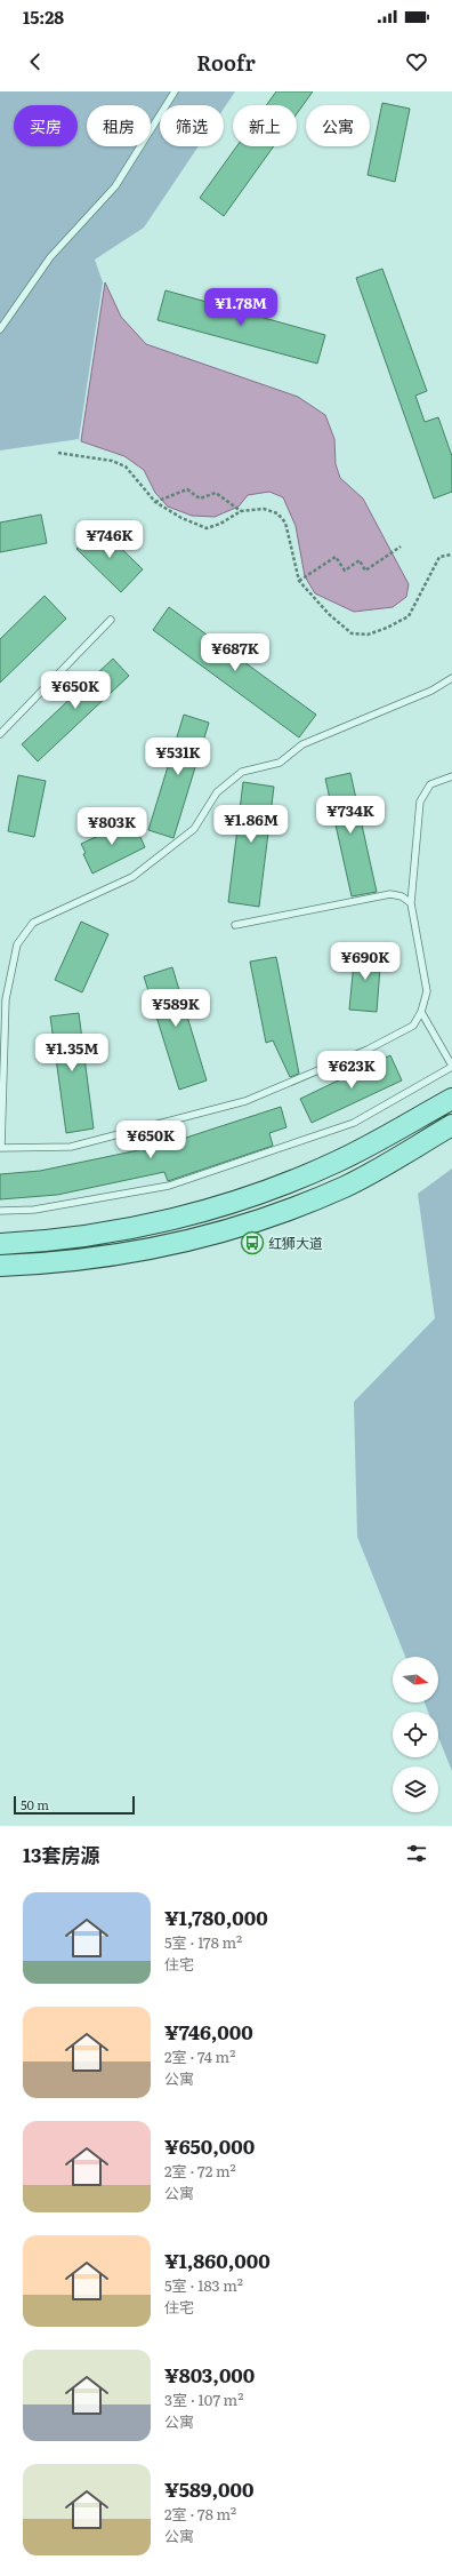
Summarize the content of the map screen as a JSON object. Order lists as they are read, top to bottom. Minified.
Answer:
{"places":{"bus stop":["红狮大道"]},"scale_bar":"50 m","north":"right","page":{"status":"15:28","header":"Roofr","chip":["买房","租房","筛选","新上","公寓"],"price":["¥1.78M","¥746K","¥687K","¥650K","¥531K","¥734K","¥1.86M","¥803K","¥690K","¥589K","¥1.35M","¥623K","¥650K"],"scale":"50 m","heading":"13套房源","list":[{"name":"¥1,780,000","note":"5室 · 178 m² · 住宅"},{"name":"¥746,000","note":"2室 · 74 m² · 公寓"},{"name":"¥650,000","note":"2室 · 72 m² · 公寓"},{"name":"¥1,860,000","note":"5室 · 183 m² · 住宅"},{"name":"¥803,000","note":"3室 · 107 m² · 公寓"},{"name":"¥589,000","note":"2室 · 78 m² · 公寓"}]}}
